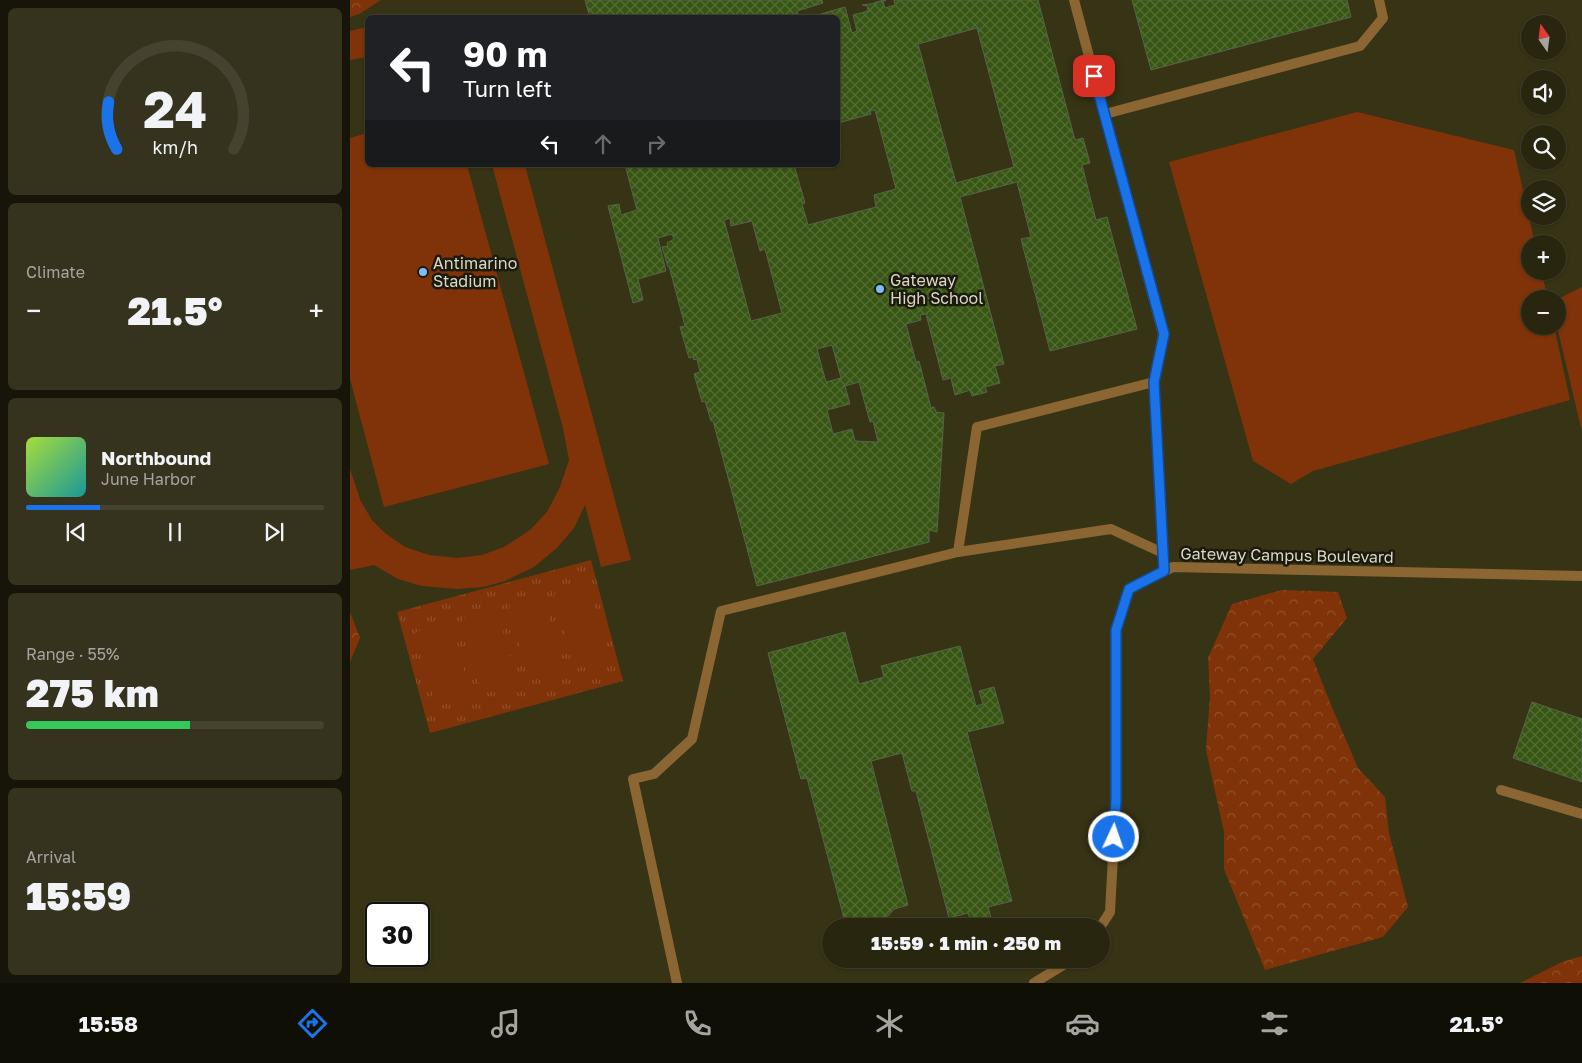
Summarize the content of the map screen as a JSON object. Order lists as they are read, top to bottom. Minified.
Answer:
{"streets":{"street":["Gateway Campus Boulevard"]},"places":["Antimarino Stadium","Gateway High School"],"north":"top","page":{"map_buttons":["+","−"],"turn":["90 m","Turn left"],"tile":["Climate",["Range · 55%","275 km"],["Arrival","15:59"]],"heat":["−","21.5°","+"],"song":["Northbound","June Harbor"],"limit":"30","trip":"15:59 · 1 min · 250 m","tabs":["15:58","21.5°"],"gauge":["24","km/h"]}}
